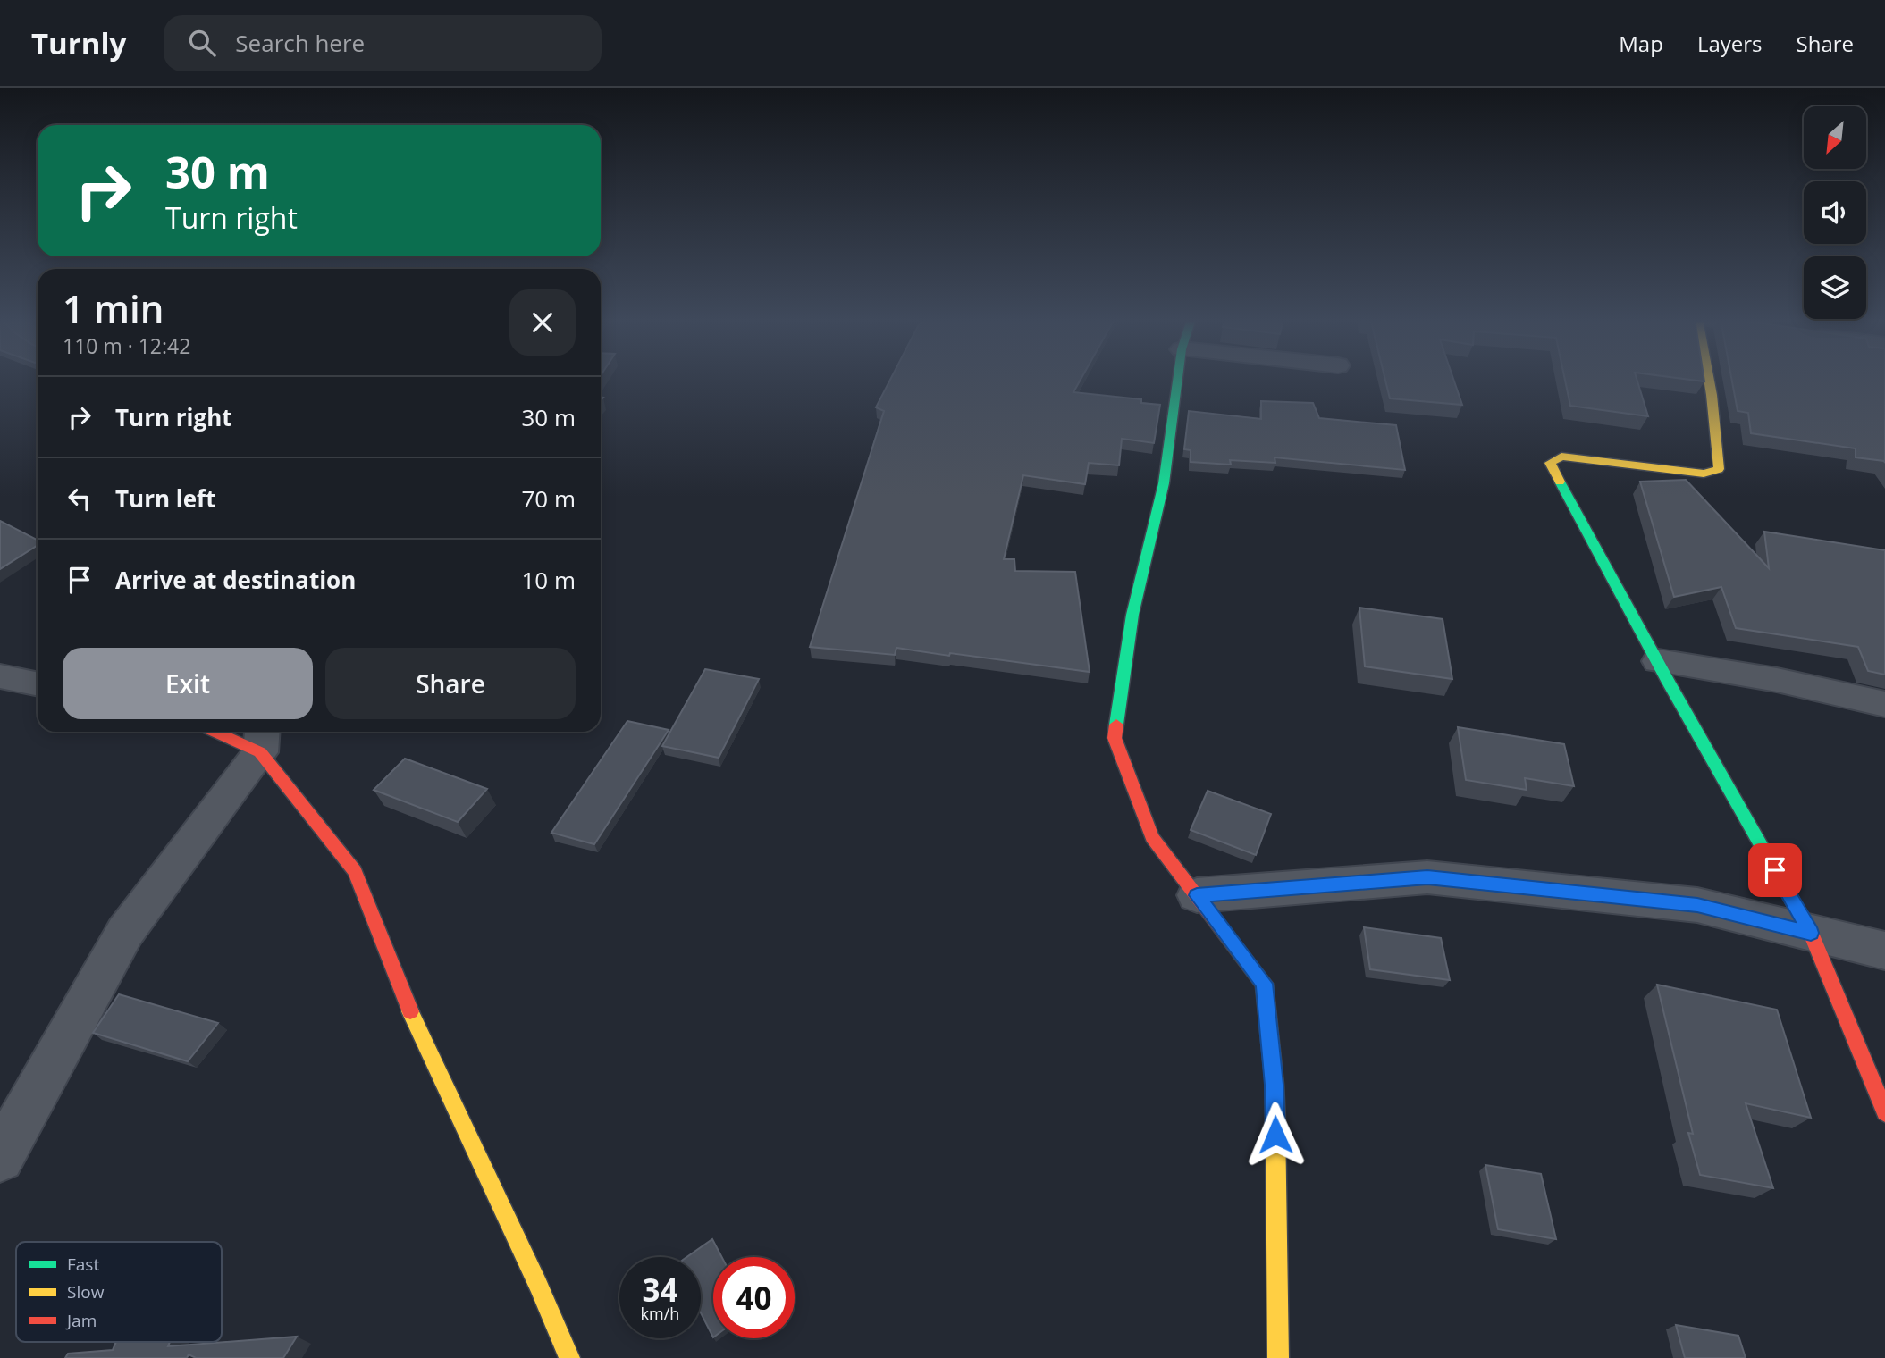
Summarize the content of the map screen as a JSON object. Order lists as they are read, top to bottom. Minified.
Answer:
{"legend":["Fast","Slow","Jam"],"north":"bottom left","page":{"header":"Turnly","search":"Search here","nav":["Map","Layers","Share"],"turn":["30 m","Turn right"],"heading":["1 min","110 m · 12:42"],"list":[{"name":"Turn right","value":"30 m"},{"name":"Turn left","value":"70 m"},{"name":"Arrive at destination","value":"10 m"}],"buttons":["Exit","Share"],"speed":"34 km/h","limit":"40"}}
